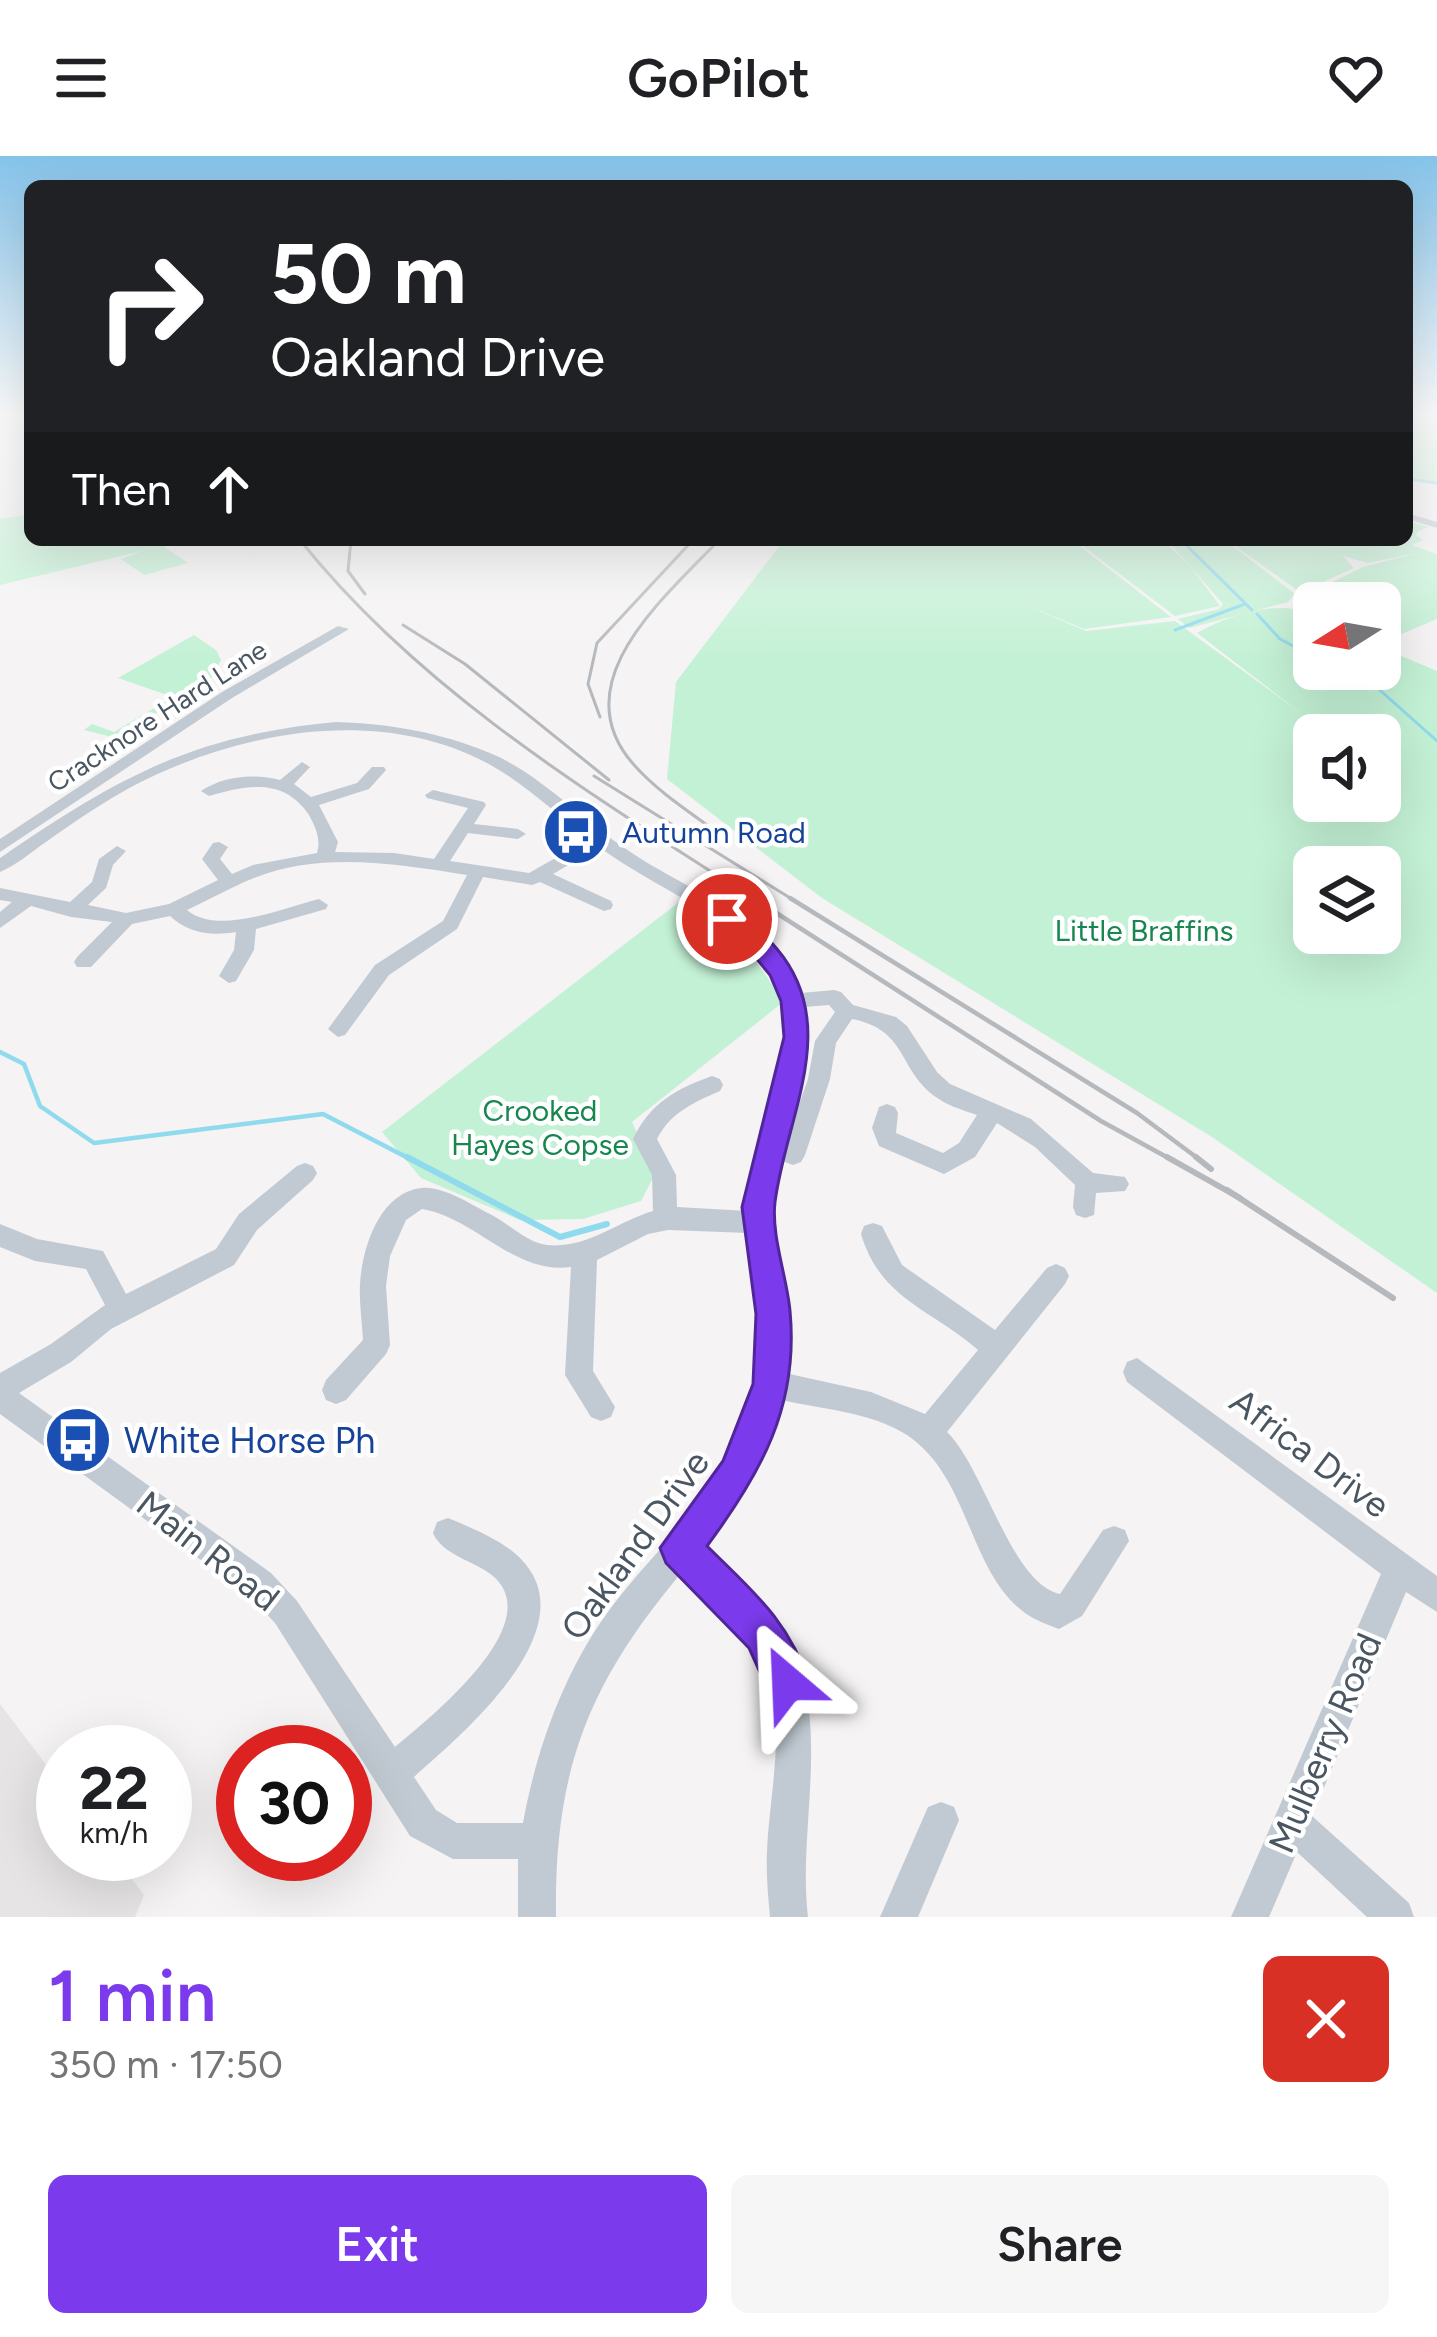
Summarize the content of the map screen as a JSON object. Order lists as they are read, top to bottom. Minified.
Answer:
{"streets":{"street":["Cracknore Hard Lane","Africa Drive","Oakland Drive","Main Road","Mulberry Road"]},"crossings":[["Africa Drive","Mulberry Road"],["Oakland Drive","Main Road"]],"parks":["Little Braffins","Crooked Hayes Copse"],"places":{"bus stop":["Autumn Road","White Horse Ph"]},"north":"left","page":{"header":"GoPilot","turn":["50 m","Oakland Drive"],"then":"Then","speed":"22 km/h","limit":"30","heading":["1 min","350 m · 17:50"],"buttons":["Exit","Share"]}}
